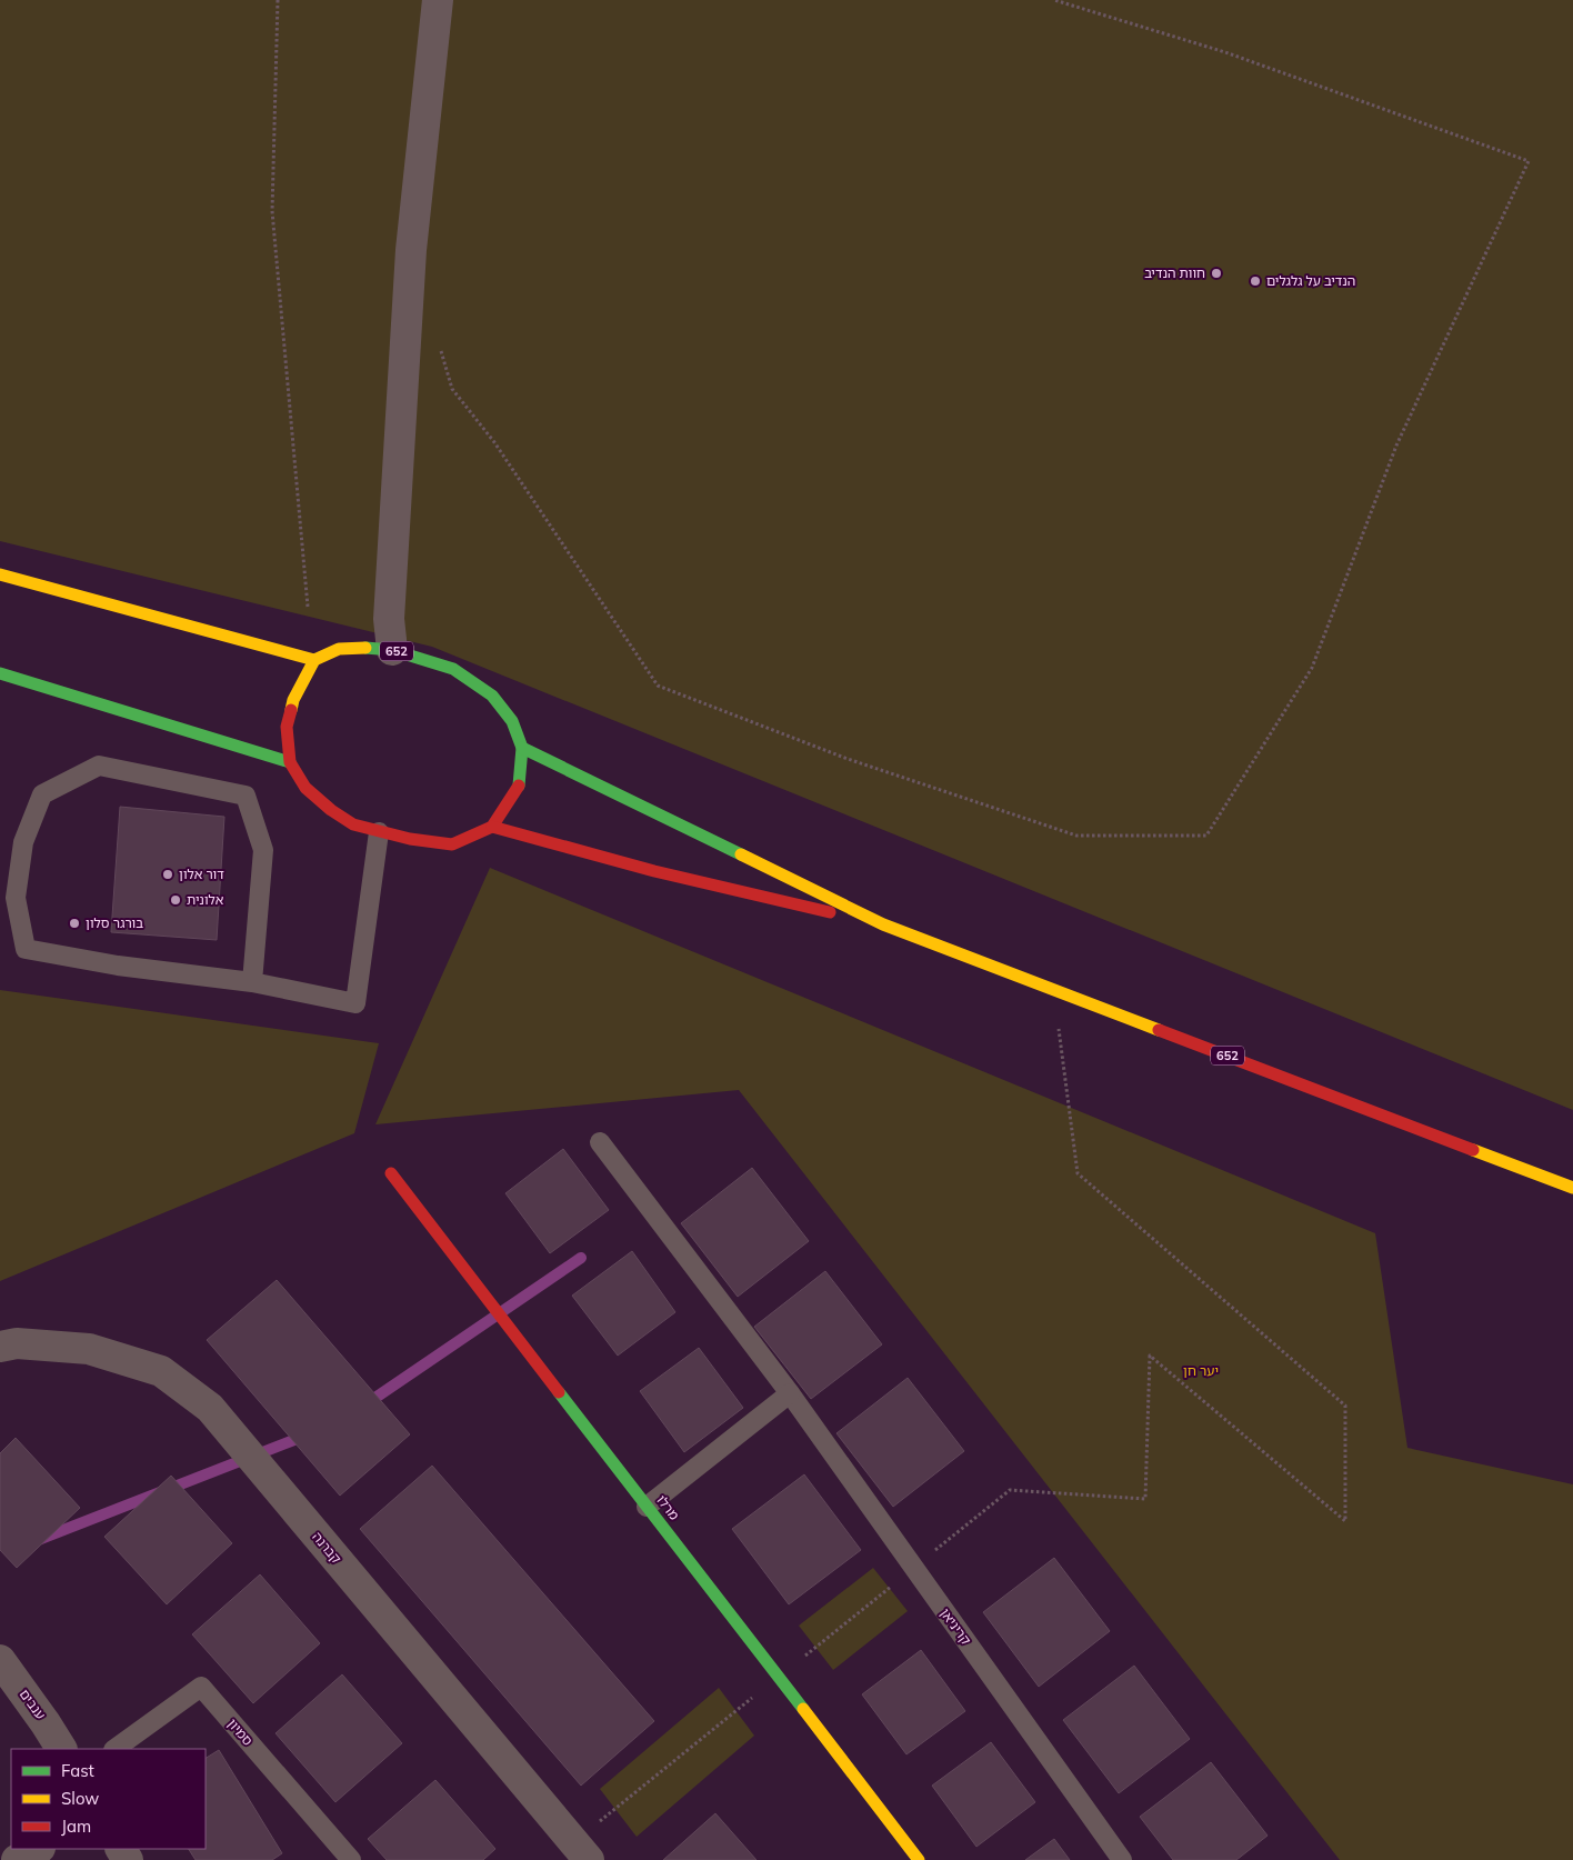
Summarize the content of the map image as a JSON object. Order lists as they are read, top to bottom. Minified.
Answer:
{"streets":{"main road":["652","מרלו"],"street":["קברנה","ענבים"],"lane":["קריניאן","סמיון"]},"parks":["יער חן"],"places":["חוות הנדיב","הנדיב על גלגלים","דור אלון","אלונית","בורגר סלון"],"legend":["Fast","Slow","Jam"]}
